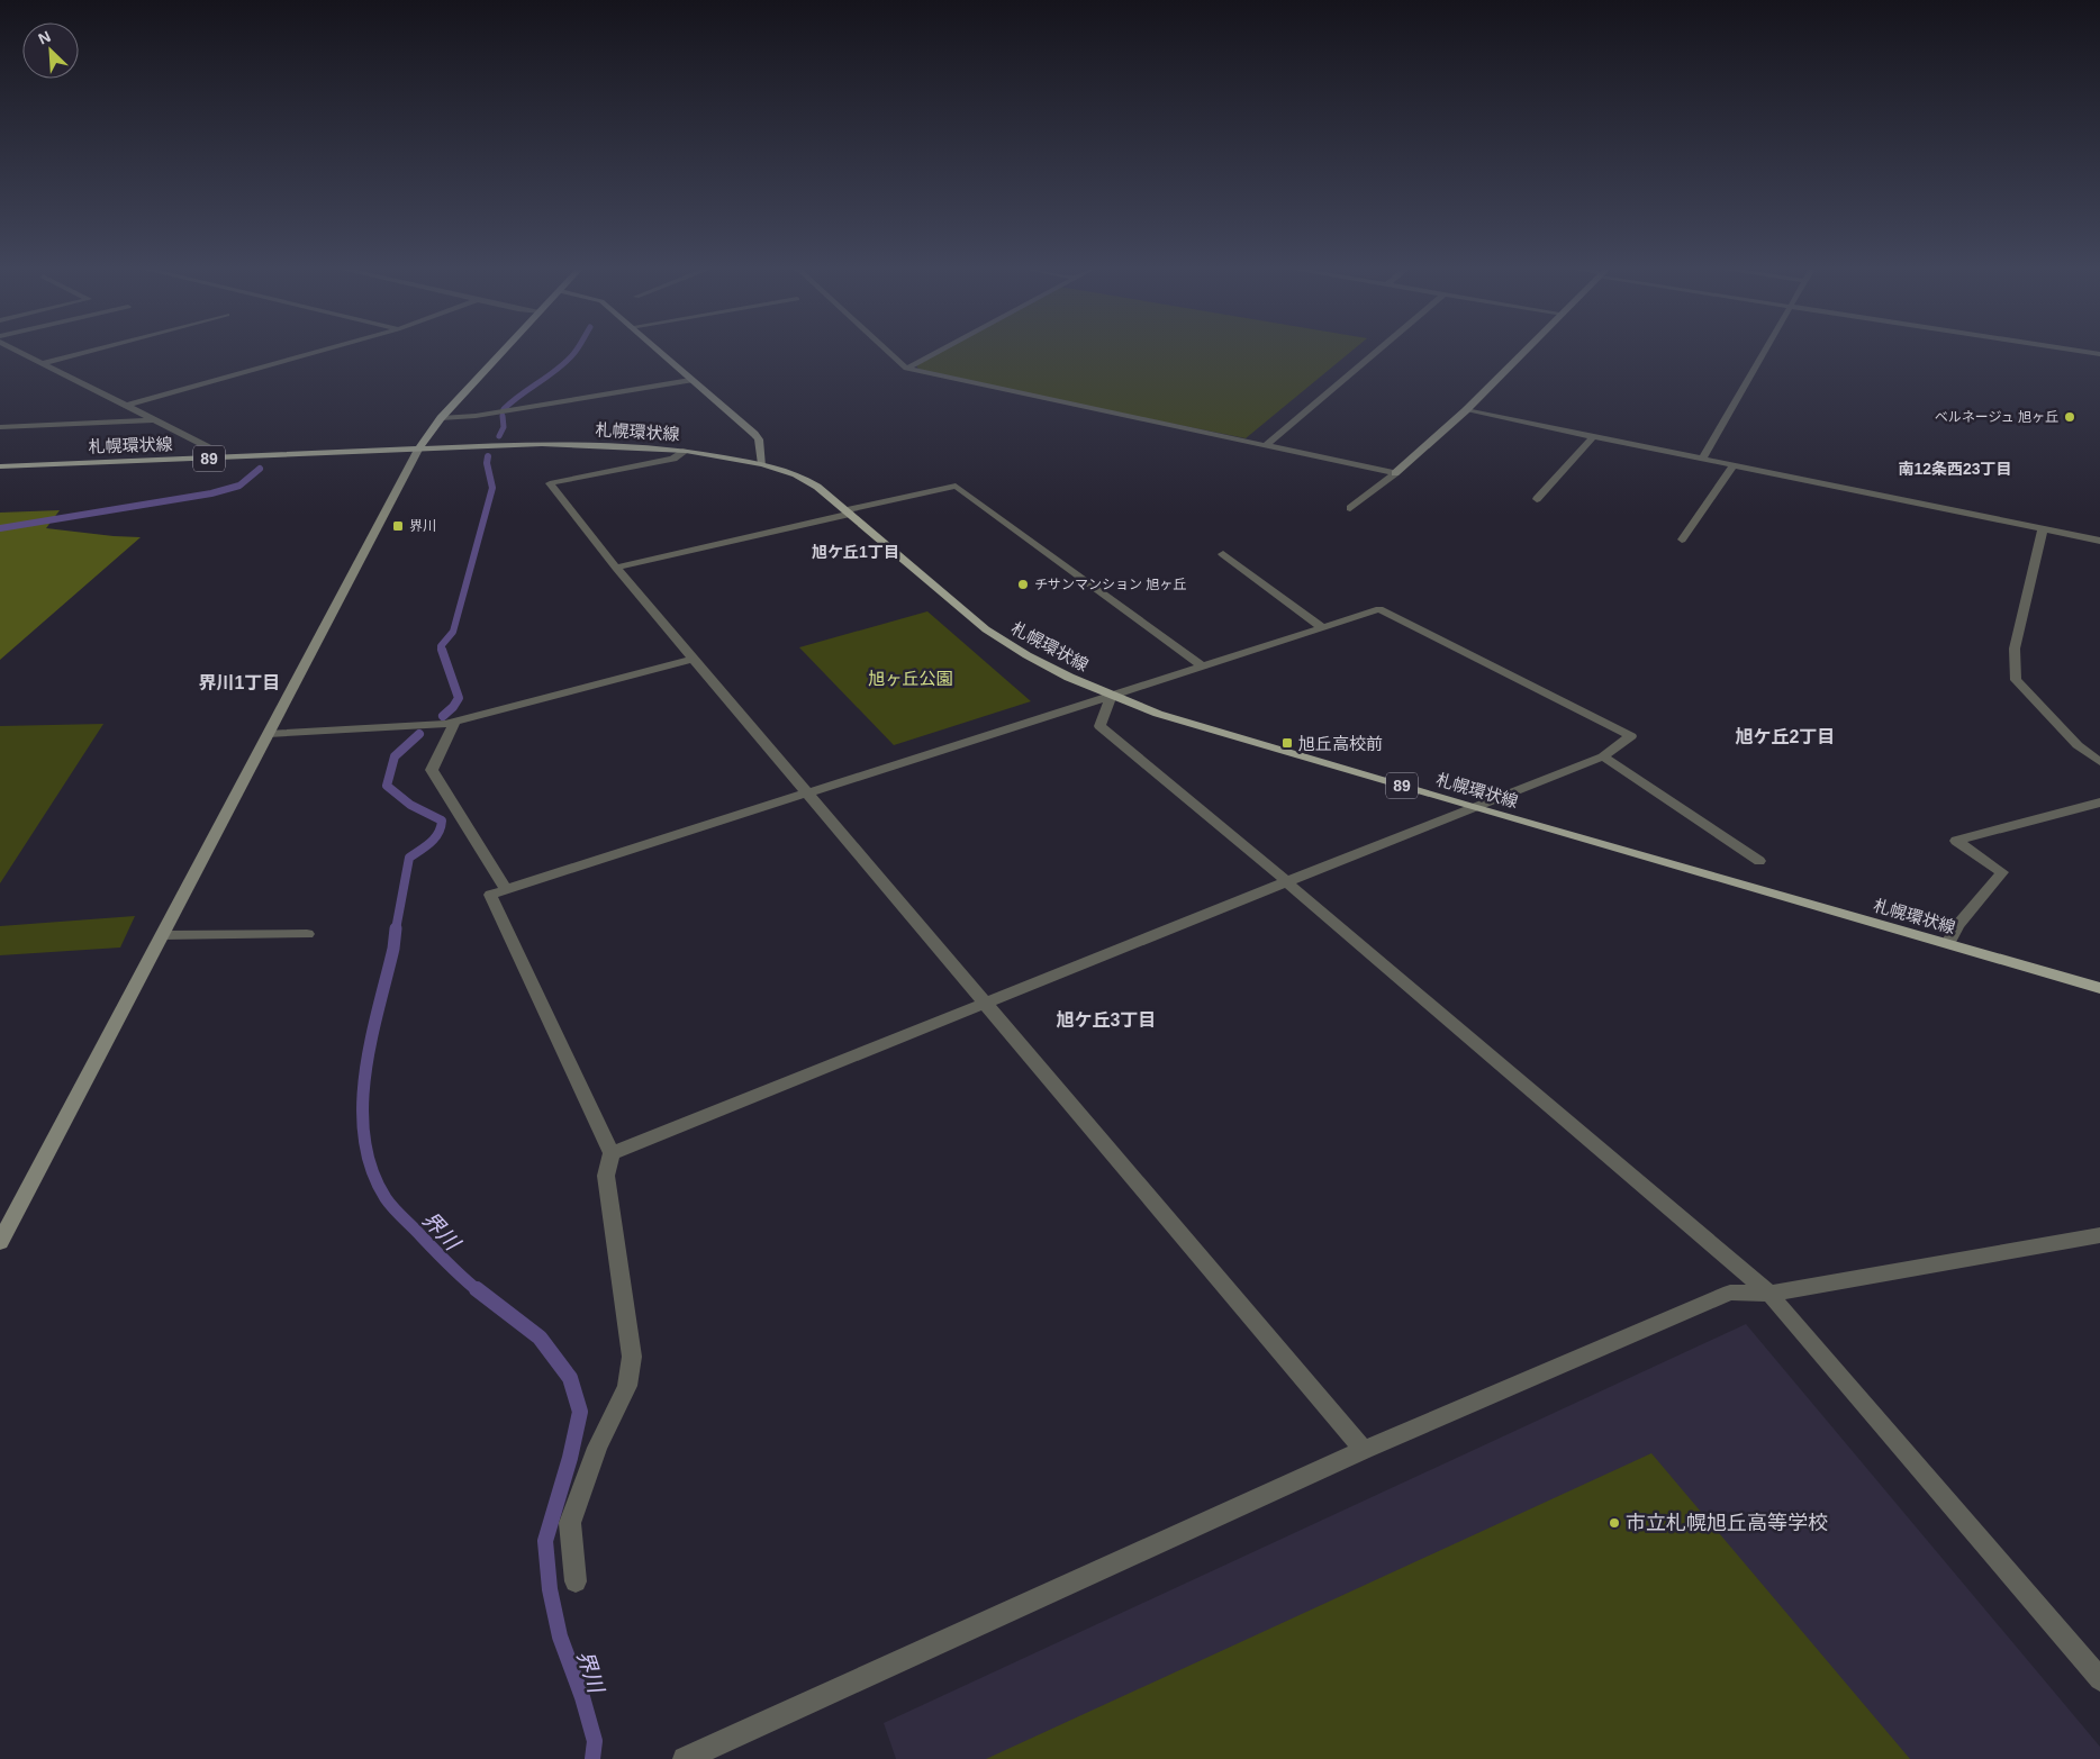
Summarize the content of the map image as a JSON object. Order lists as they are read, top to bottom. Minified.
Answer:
{"streets":{"main road":["札幌環状線","89"]},"districts":["南12条西23丁目","旭ケ丘1丁目","界川1丁目","旭ケ丘2丁目","旭ケ丘3丁目"],"water":["界川"],"parks":["旭ヶ丘公園"],"places":{"other":["ベルネージュ 旭ヶ丘","チサンマンション 旭ヶ丘","市立札幌旭丘高等学校"],"transit":["界川","旭丘高校前"]},"north":"top left"}
